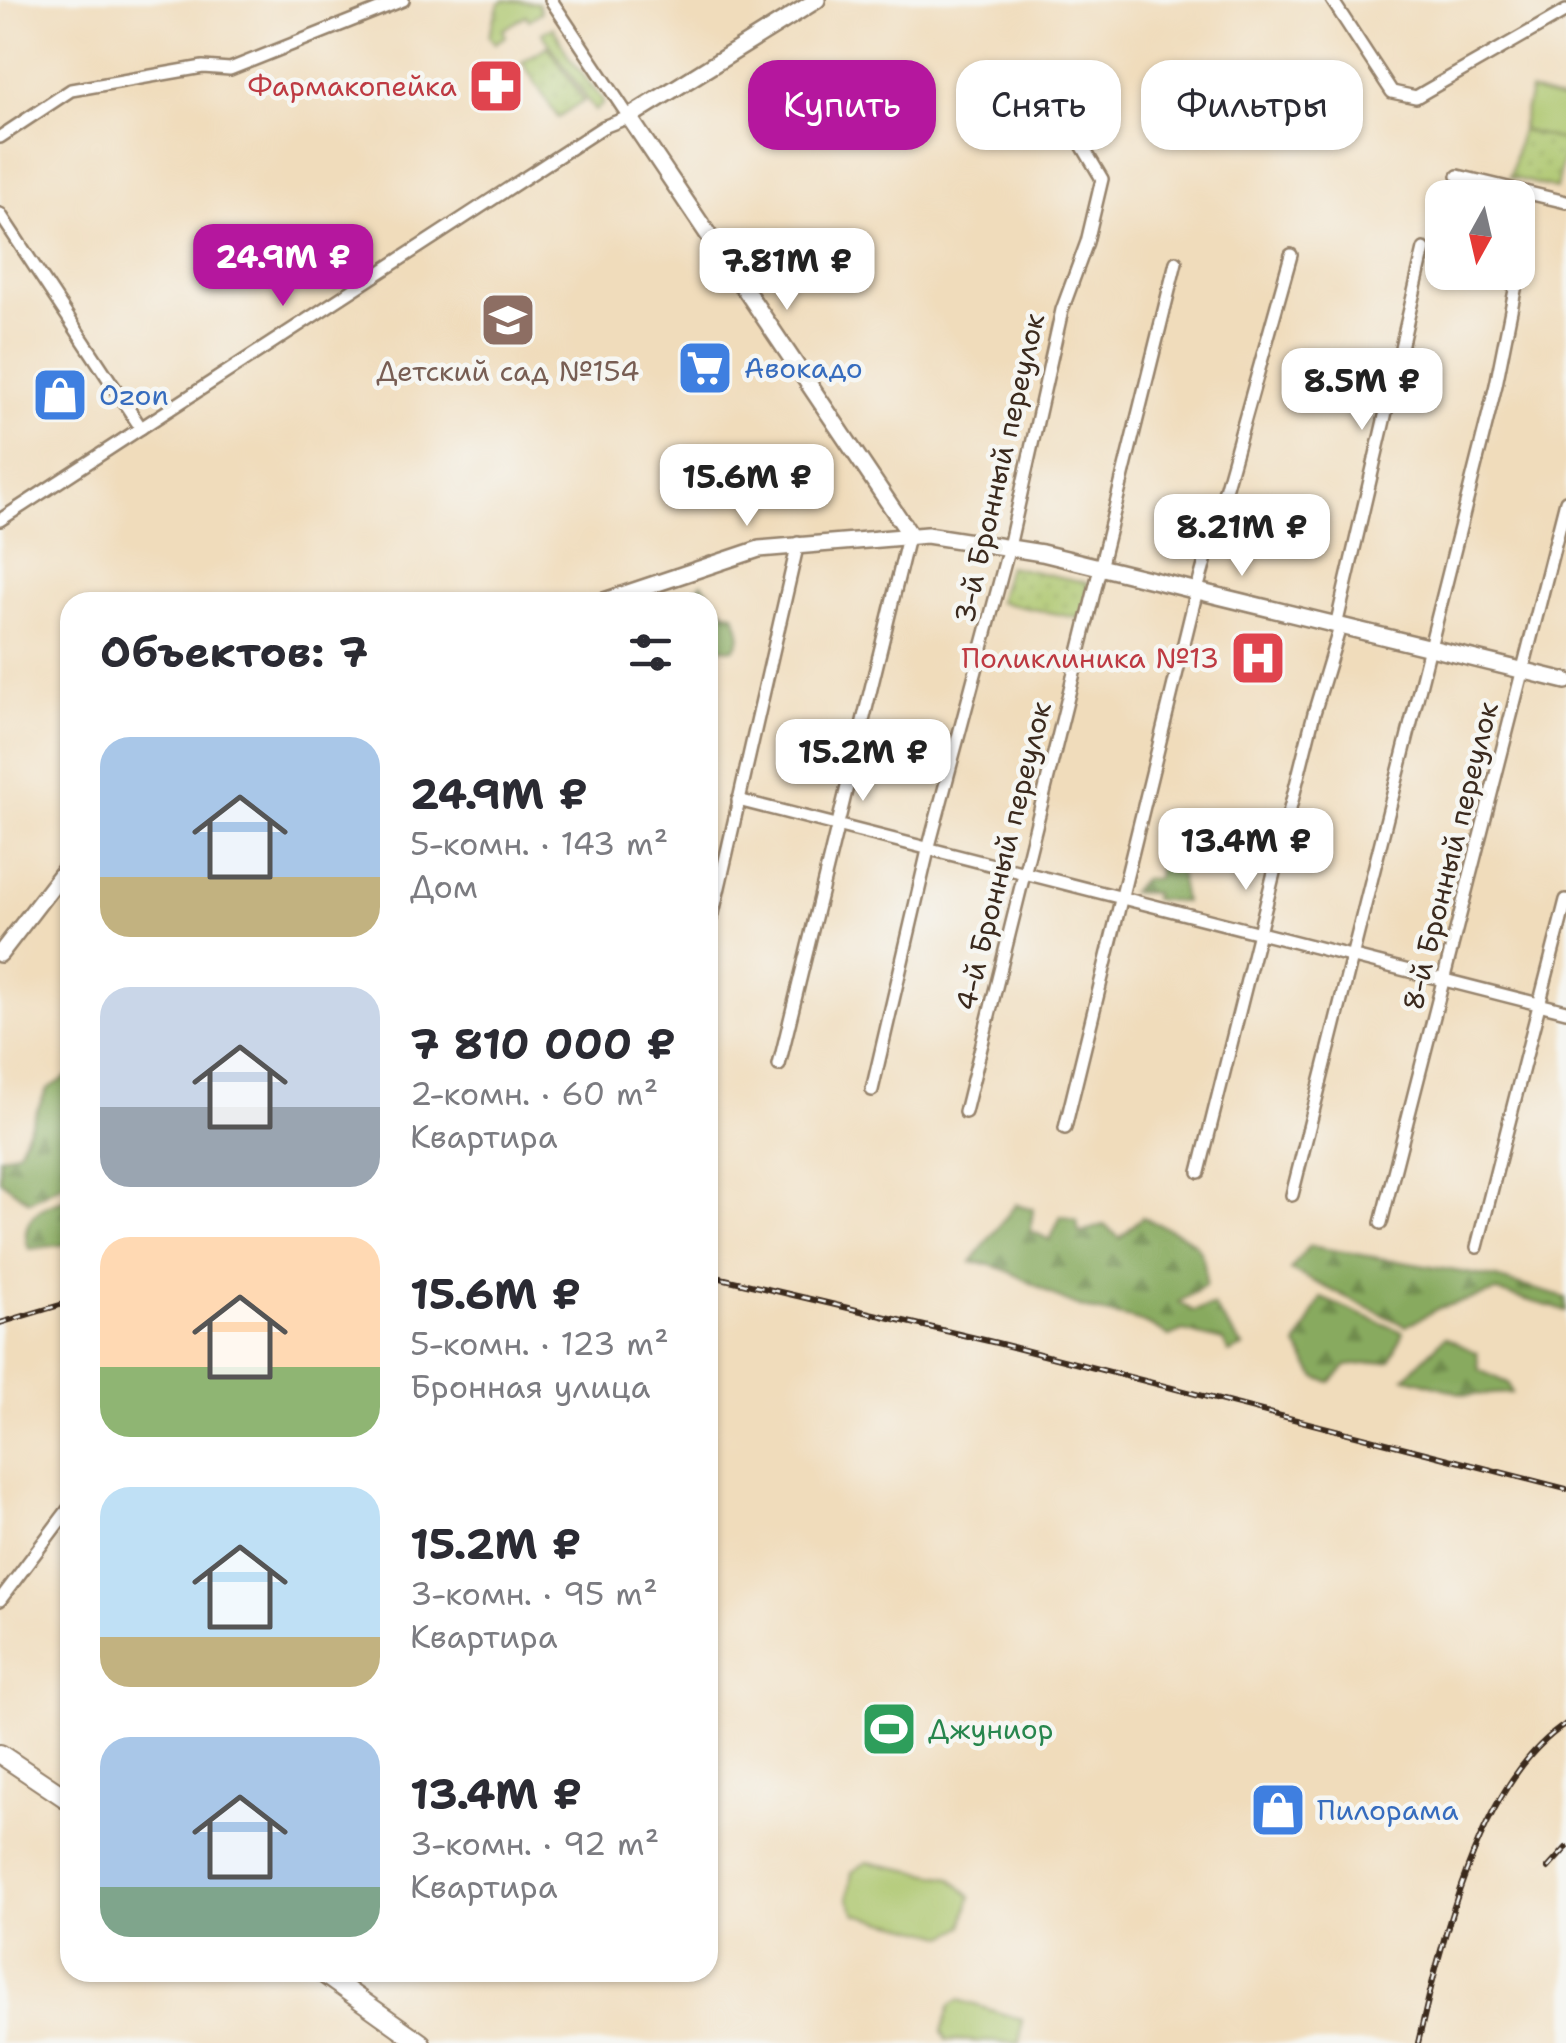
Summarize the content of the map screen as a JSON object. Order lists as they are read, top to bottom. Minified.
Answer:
{"streets":{"street":["3-й Бронный переулок","4-й Бронный переулок","8-й Бронный переулок"]},"places":{"pharmacy":["Фармакопейка"],"school or university":["Детский сад №154"],"supermarket":["Авокадо"],"shop":["Ozon","Пилорама"],"hospital":["Поликлиника №13"],"sports":["Джуниор"]},"north":"bottom","page":{"chip":["Купить","Снять","Фильтры"],"price":["24.9M ₽","7.81M ₽","8.5M ₽","15.6M ₽","8.21M ₽","15.2M ₽","13.4M ₽"],"heading":"Объектов: 7","list":[{"name":"24.9M ₽","note":"5-комн. · 143 m² · Дом"},{"name":"7 810 000 ₽","note":"2-комн. · 60 m² · Квартира"},{"name":"15.6M ₽","note":"5-комн. · 123 m² · Бронная улица"},{"name":"15.2M ₽","note":"3-комн. · 95 m² · Квартира"},{"name":"13.4M ₽","note":"3-комн. · 92 m² · Квартира"}]}}
